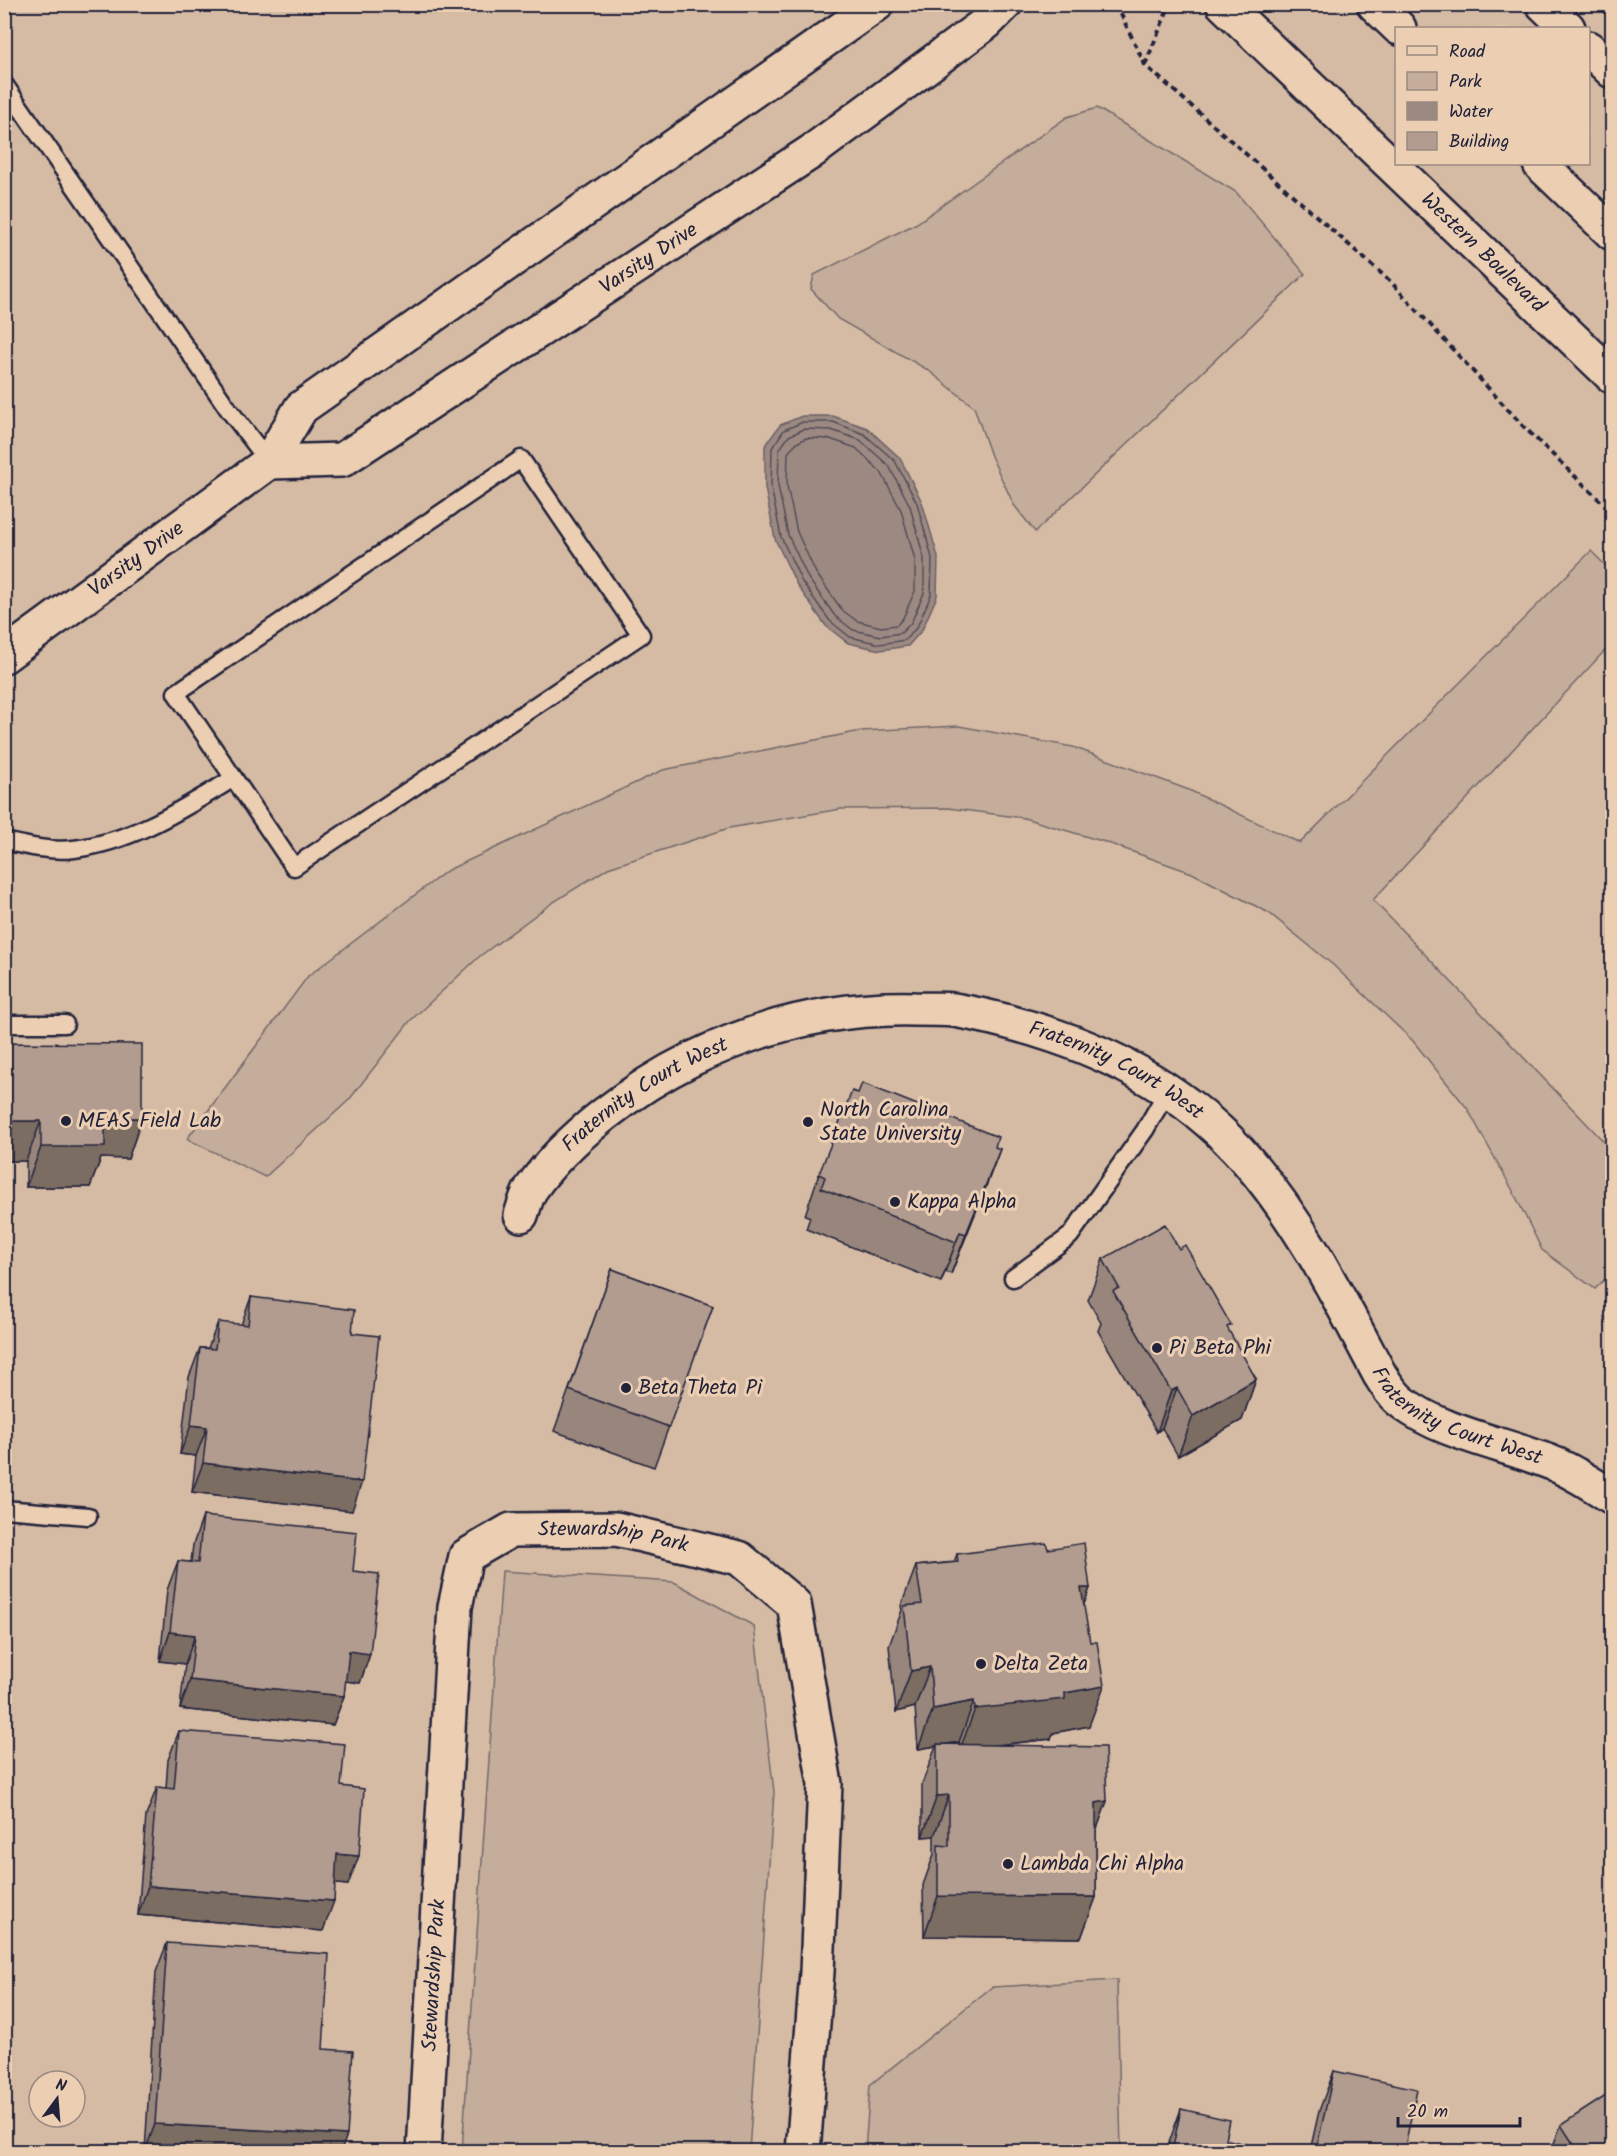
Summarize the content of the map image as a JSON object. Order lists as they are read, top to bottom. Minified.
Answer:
{"streets":{"street":["Western Boulevard","Varsity Drive","Fraternity Court West","Stewardship Park"]},"places":["MEAS Field Lab","North Carolina State University","Kappa Alpha","Pi Beta Phi","Beta Theta Pi","Delta Zeta","Lambda Chi Alpha"],"legend":["Road","Park","Water","Building"],"scale_bar":"20 m","north":"top"}
